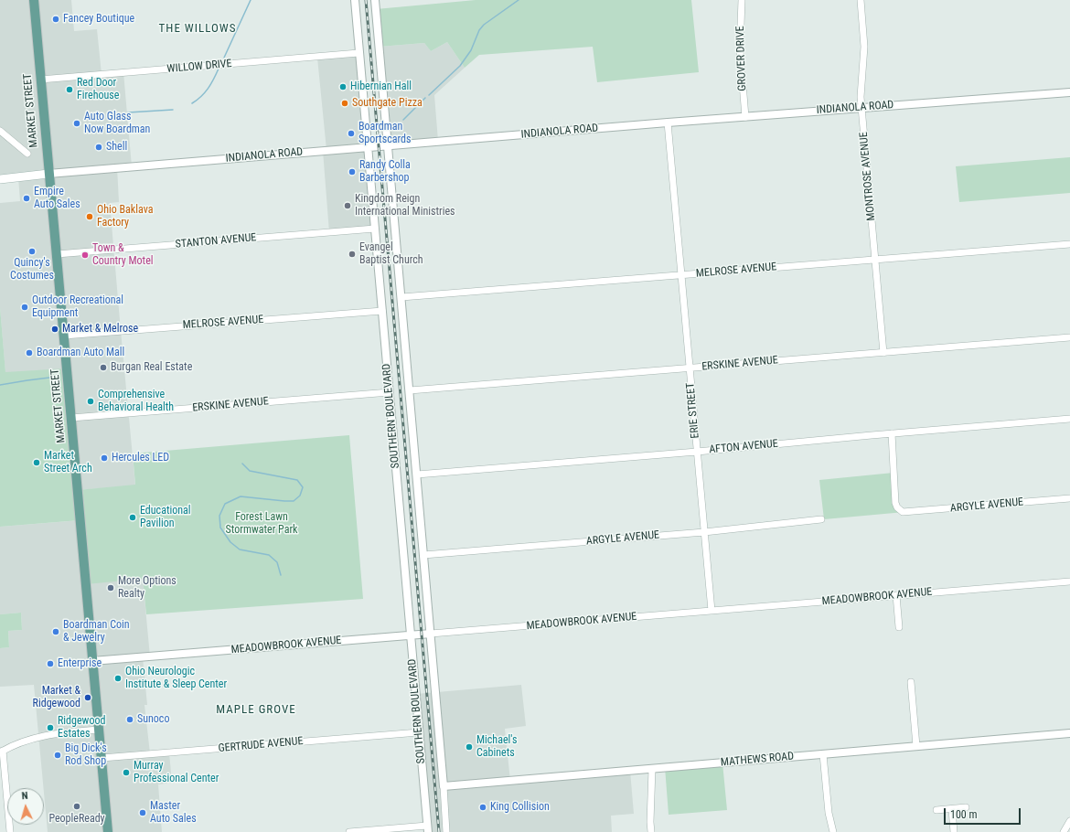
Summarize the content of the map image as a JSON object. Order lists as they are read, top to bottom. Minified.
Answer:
{"streets":{"main road":["MARKET STREET"],"street":["GROVER DRIVE","WILLOW DRIVE","INDIANOLA ROAD","MONTROSE AVENUE","STANTON AVENUE","MELROSE AVENUE","ERSKINE AVENUE","ERIE STREET","SOUTHERN BOULEVARD","AFTON AVENUE","ARGYLE AVENUE","MEADOWBROOK AVENUE","GERTRUDE AVENUE","MATHEWS ROAD"]},"crossings":[["GROVER DRIVE","INDIANOLA ROAD"],["WILLOW DRIVE","MARKET STREET"],["WILLOW DRIVE","SOUTHERN BOULEVARD"],["INDIANOLA ROAD","MARKET STREET"],["INDIANOLA ROAD","MONTROSE AVENUE"],["INDIANOLA ROAD","ERIE STREET"],["INDIANOLA ROAD","SOUTHERN BOULEVARD"],["MARKET STREET","STANTON AVENUE"],["MARKET STREET","MELROSE AVENUE"],["MARKET STREET","ERSKINE AVENUE"],["MARKET STREET","MEADOWBROOK AVENUE"],["MARKET STREET","GERTRUDE AVENUE"],["MONTROSE AVENUE","MELROSE AVENUE"],["MONTROSE AVENUE","ERSKINE AVENUE"],["STANTON AVENUE","SOUTHERN BOULEVARD"],["MELROSE AVENUE","ERIE STREET"],["MELROSE AVENUE","SOUTHERN BOULEVARD"],["ERSKINE AVENUE","ERIE STREET"],["ERSKINE AVENUE","SOUTHERN BOULEVARD"],["ERIE STREET","AFTON AVENUE"],["ERIE STREET","ARGYLE AVENUE"],["ERIE STREET","MEADOWBROOK AVENUE"],["SOUTHERN BOULEVARD","AFTON AVENUE"],["SOUTHERN BOULEVARD","ARGYLE AVENUE"],["SOUTHERN BOULEVARD","MEADOWBROOK AVENUE"],["SOUTHERN BOULEVARD","GERTRUDE AVENUE"],["SOUTHERN BOULEVARD","MATHEWS ROAD"],["AFTON AVENUE","ARGYLE AVENUE"]],"districts":["THE WILLOWS","MAPLE GROVE"],"parks":["Forest Lawn Stormwater Park"],"places":["Fancey Boutique","Hibernian Hall","Red Door Firehouse","Southgate Pizza","Auto Glass Now Boardman","Boardman Sportscards","Shell","Randy Colla Barbershop","Empire Auto Sales","Kingdom Reign International Ministries","Ohio Baklava Factory","Quincy's Costumes","Evangel Baptist Church","Town & Country Motel","Outdoor Recreational Equipment","Market & Melrose","Boardman Auto Mall","Burgan Real Estate","Comprehensive Behavioral Health","Hercules LED","Market Street Arch","Educational Pavilion","More Options Realty","Boardman Coin & Jewelry","Enterprise","Ohio Neurologic Institute & Sleep Center","Market & Ridgewood","Sunoco","Ridgewood Estates","Michael's Cabinets","Big Dick's Rod Shop","Murray Professional Center","PeopleReady","King Collision","Master Auto Sales"],"scale_bar":"100 m","north":"top"}
